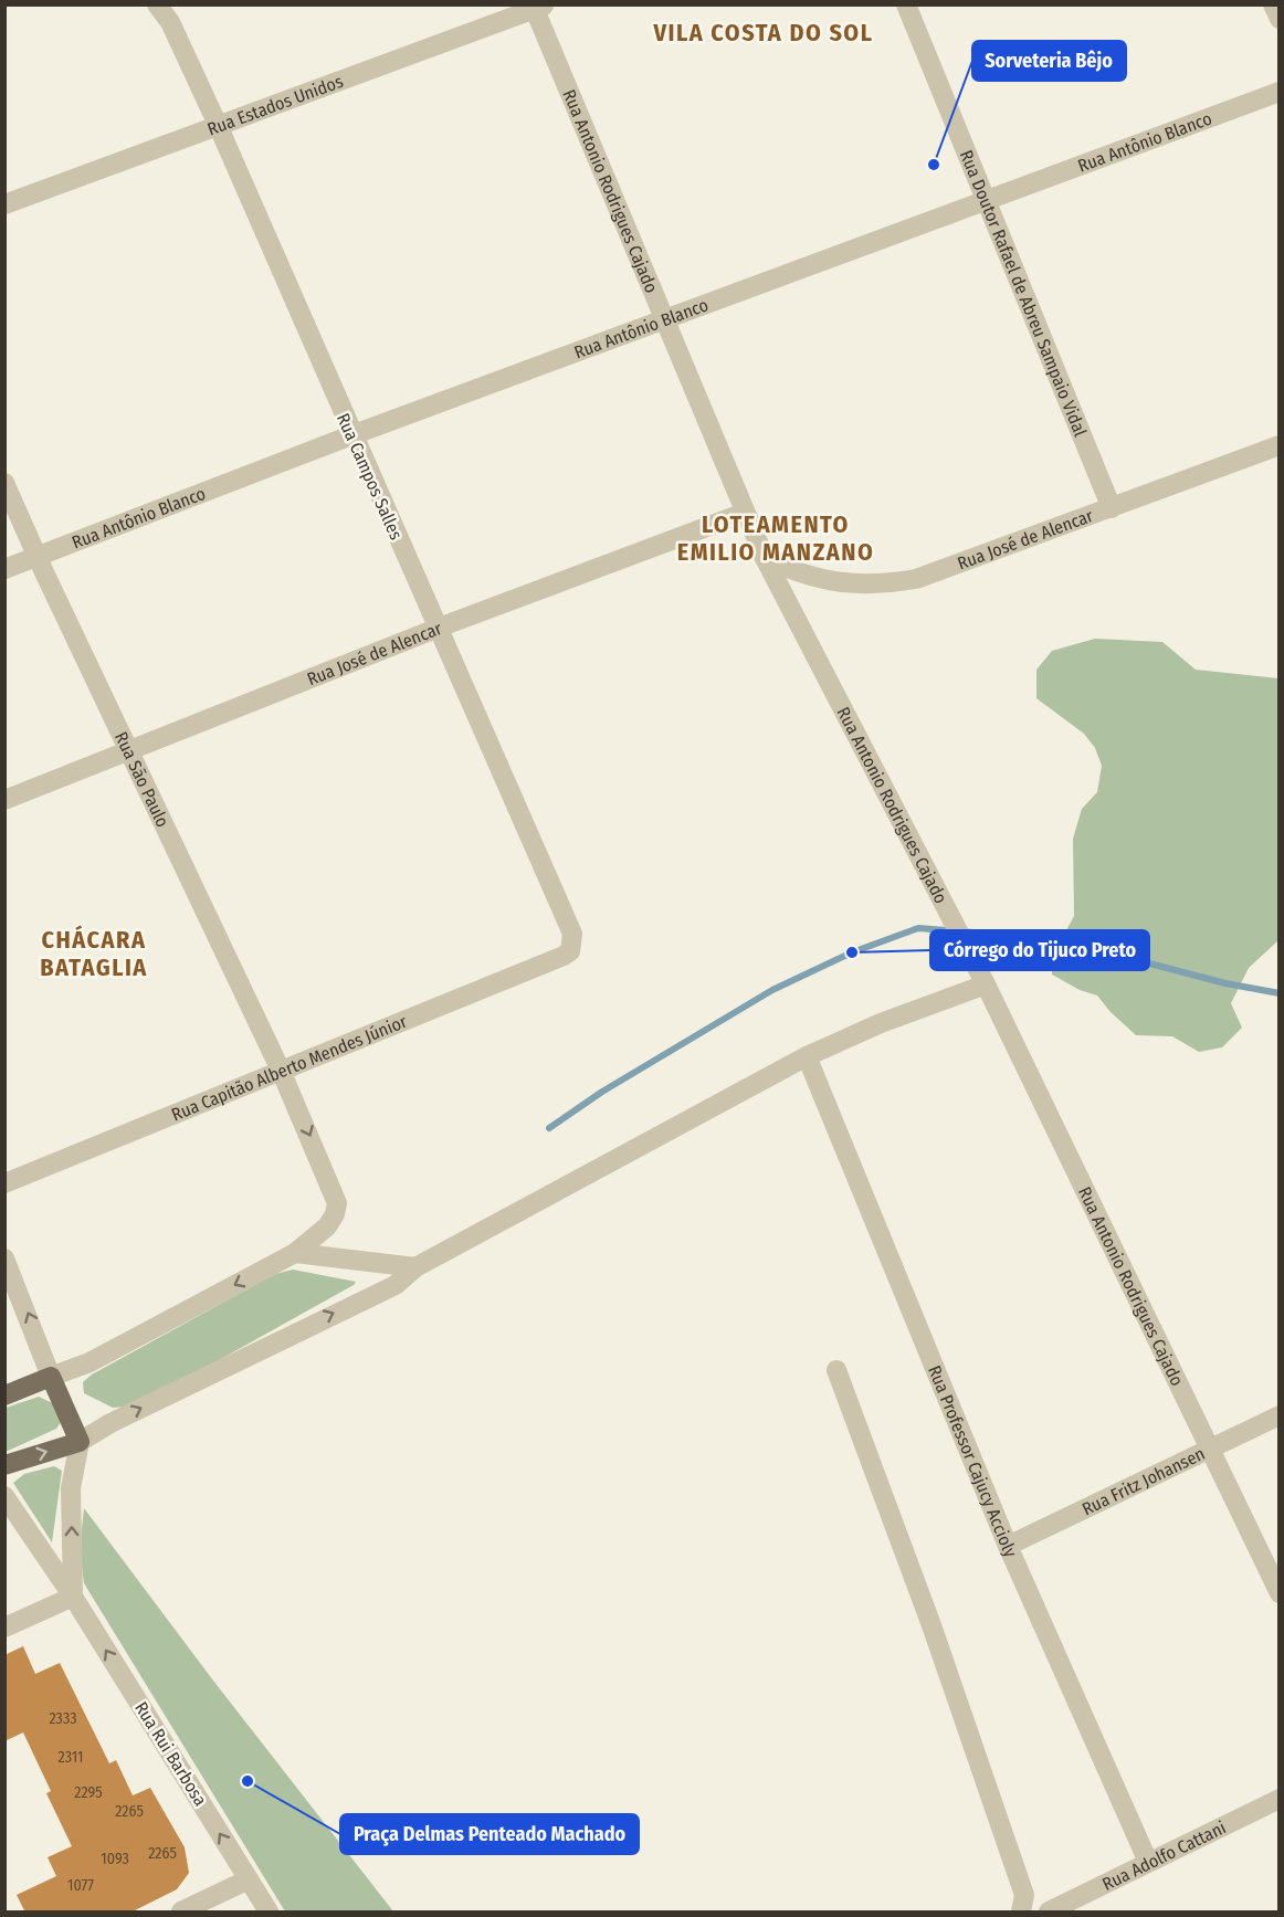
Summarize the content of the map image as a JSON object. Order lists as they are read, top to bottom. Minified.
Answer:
{"streets":{"street":["Rua Estados Unidos","Rua Antônio Blanco","Rua Antonio Rodrigues Cajado","Rua Doutor Rafael de Abreu Sampaio Vidal","Rua Campos Salles","Rua José de Alencar","Rua São Paulo","Rua Capitão Alberto Mendes Júnior","Rua Professor Cajucy Accioly","Rua Fritz Johansen","Rua Rui Barbosa","Rua Adolfo Cattani"]},"crossings":[["Rua Estados Unidos","Rua Antonio Rodrigues Cajado"],["Rua Estados Unidos","Rua Campos Salles"],["Rua Antônio Blanco","Rua Antonio Rodrigues Cajado"],["Rua Antônio Blanco","Rua Doutor Rafael de Abreu Sampaio Vidal"],["Rua Antônio Blanco","Rua Campos Salles"],["Rua Antônio Blanco","Rua São Paulo"],["Rua Antonio Rodrigues Cajado","Rua José de Alencar"],["Rua Antonio Rodrigues Cajado","Rua Fritz Johansen"],["Rua Doutor Rafael de Abreu Sampaio Vidal","Rua José de Alencar"],["Rua Campos Salles","Rua José de Alencar"],["Rua Campos Salles","Rua Capitão Alberto Mendes Júnior"],["Rua José de Alencar","Rua São Paulo"],["Rua São Paulo","Rua Capitão Alberto Mendes Júnior"],["Rua Professor Cajucy Accioly","Rua Fritz Johansen"],["Rua Professor Cajucy Accioly","Rua Adolfo Cattani"]],"one_way":["Rua Rui Barbosa"],"districts":["VILA COSTA DO SOL","LOTEAMENTO EMILIO MANZANO","CHÁCARA BATAGLIA"],"places":["Sorveteria Bêjo","Córrego do Tijuco Preto","Praça Delmas Penteado Machado"],"house_numbers":["2333","2311","2295","2265","2265","1093","1077"]}
